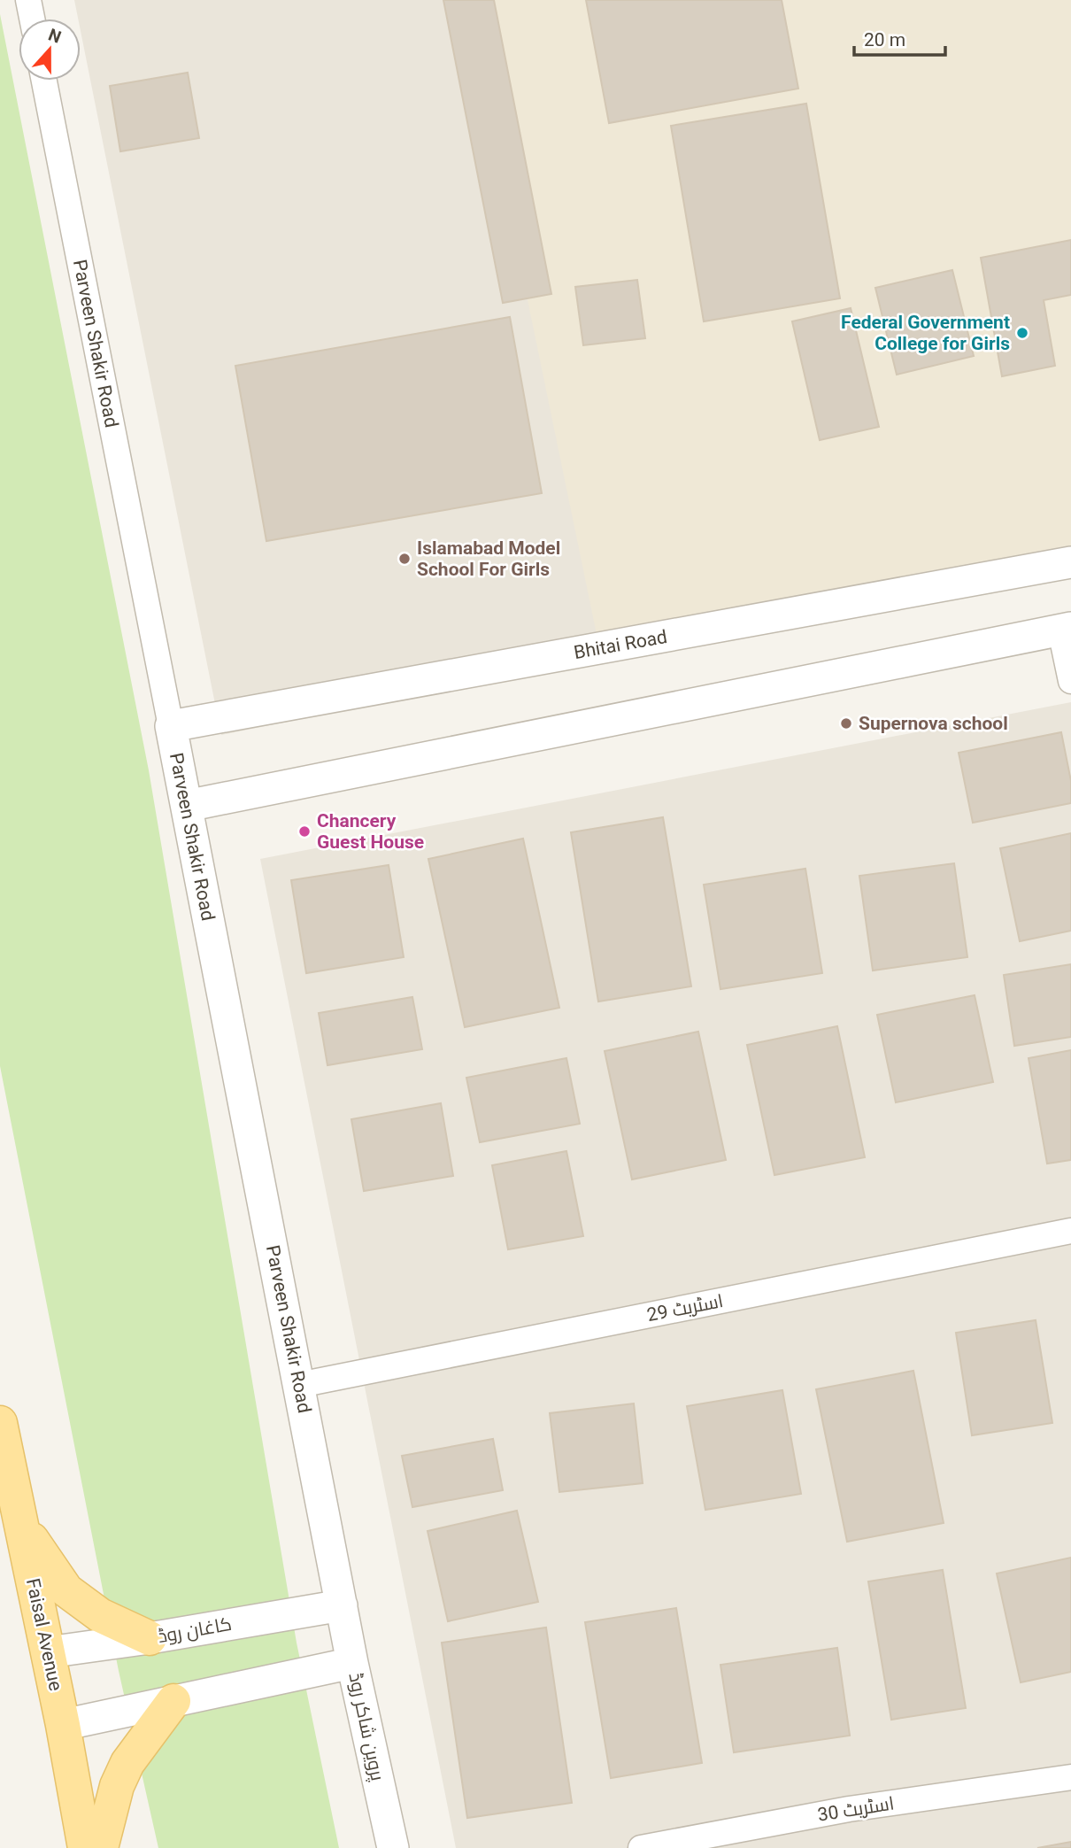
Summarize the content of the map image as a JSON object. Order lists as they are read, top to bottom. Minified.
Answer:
{"streets":{"main road":["Faisal Avenue"],"street":["Parveen Shakir Road","Bhitai Road","اسٹریٹ 29","کاغان روڈ","پروین شاکر روڈ","اسٹریٹ 30"]},"crossings":[["Parveen Shakir Road","Bhitai Road"],["Parveen Shakir Road","اسٹریٹ 29"],["Parveen Shakir Road","کاغان روڈ"],["Parveen Shakir Road","پروین شاکر روڈ"],["کاغان روڈ","Faisal Avenue"],["کاغان روڈ","پروین شاکر روڈ"]],"places":["Federal Government College for Girls","Islamabad Model School For Girls","Supernova school","Chancery Guest House"],"scale_bar":"20 m","north":"top"}
